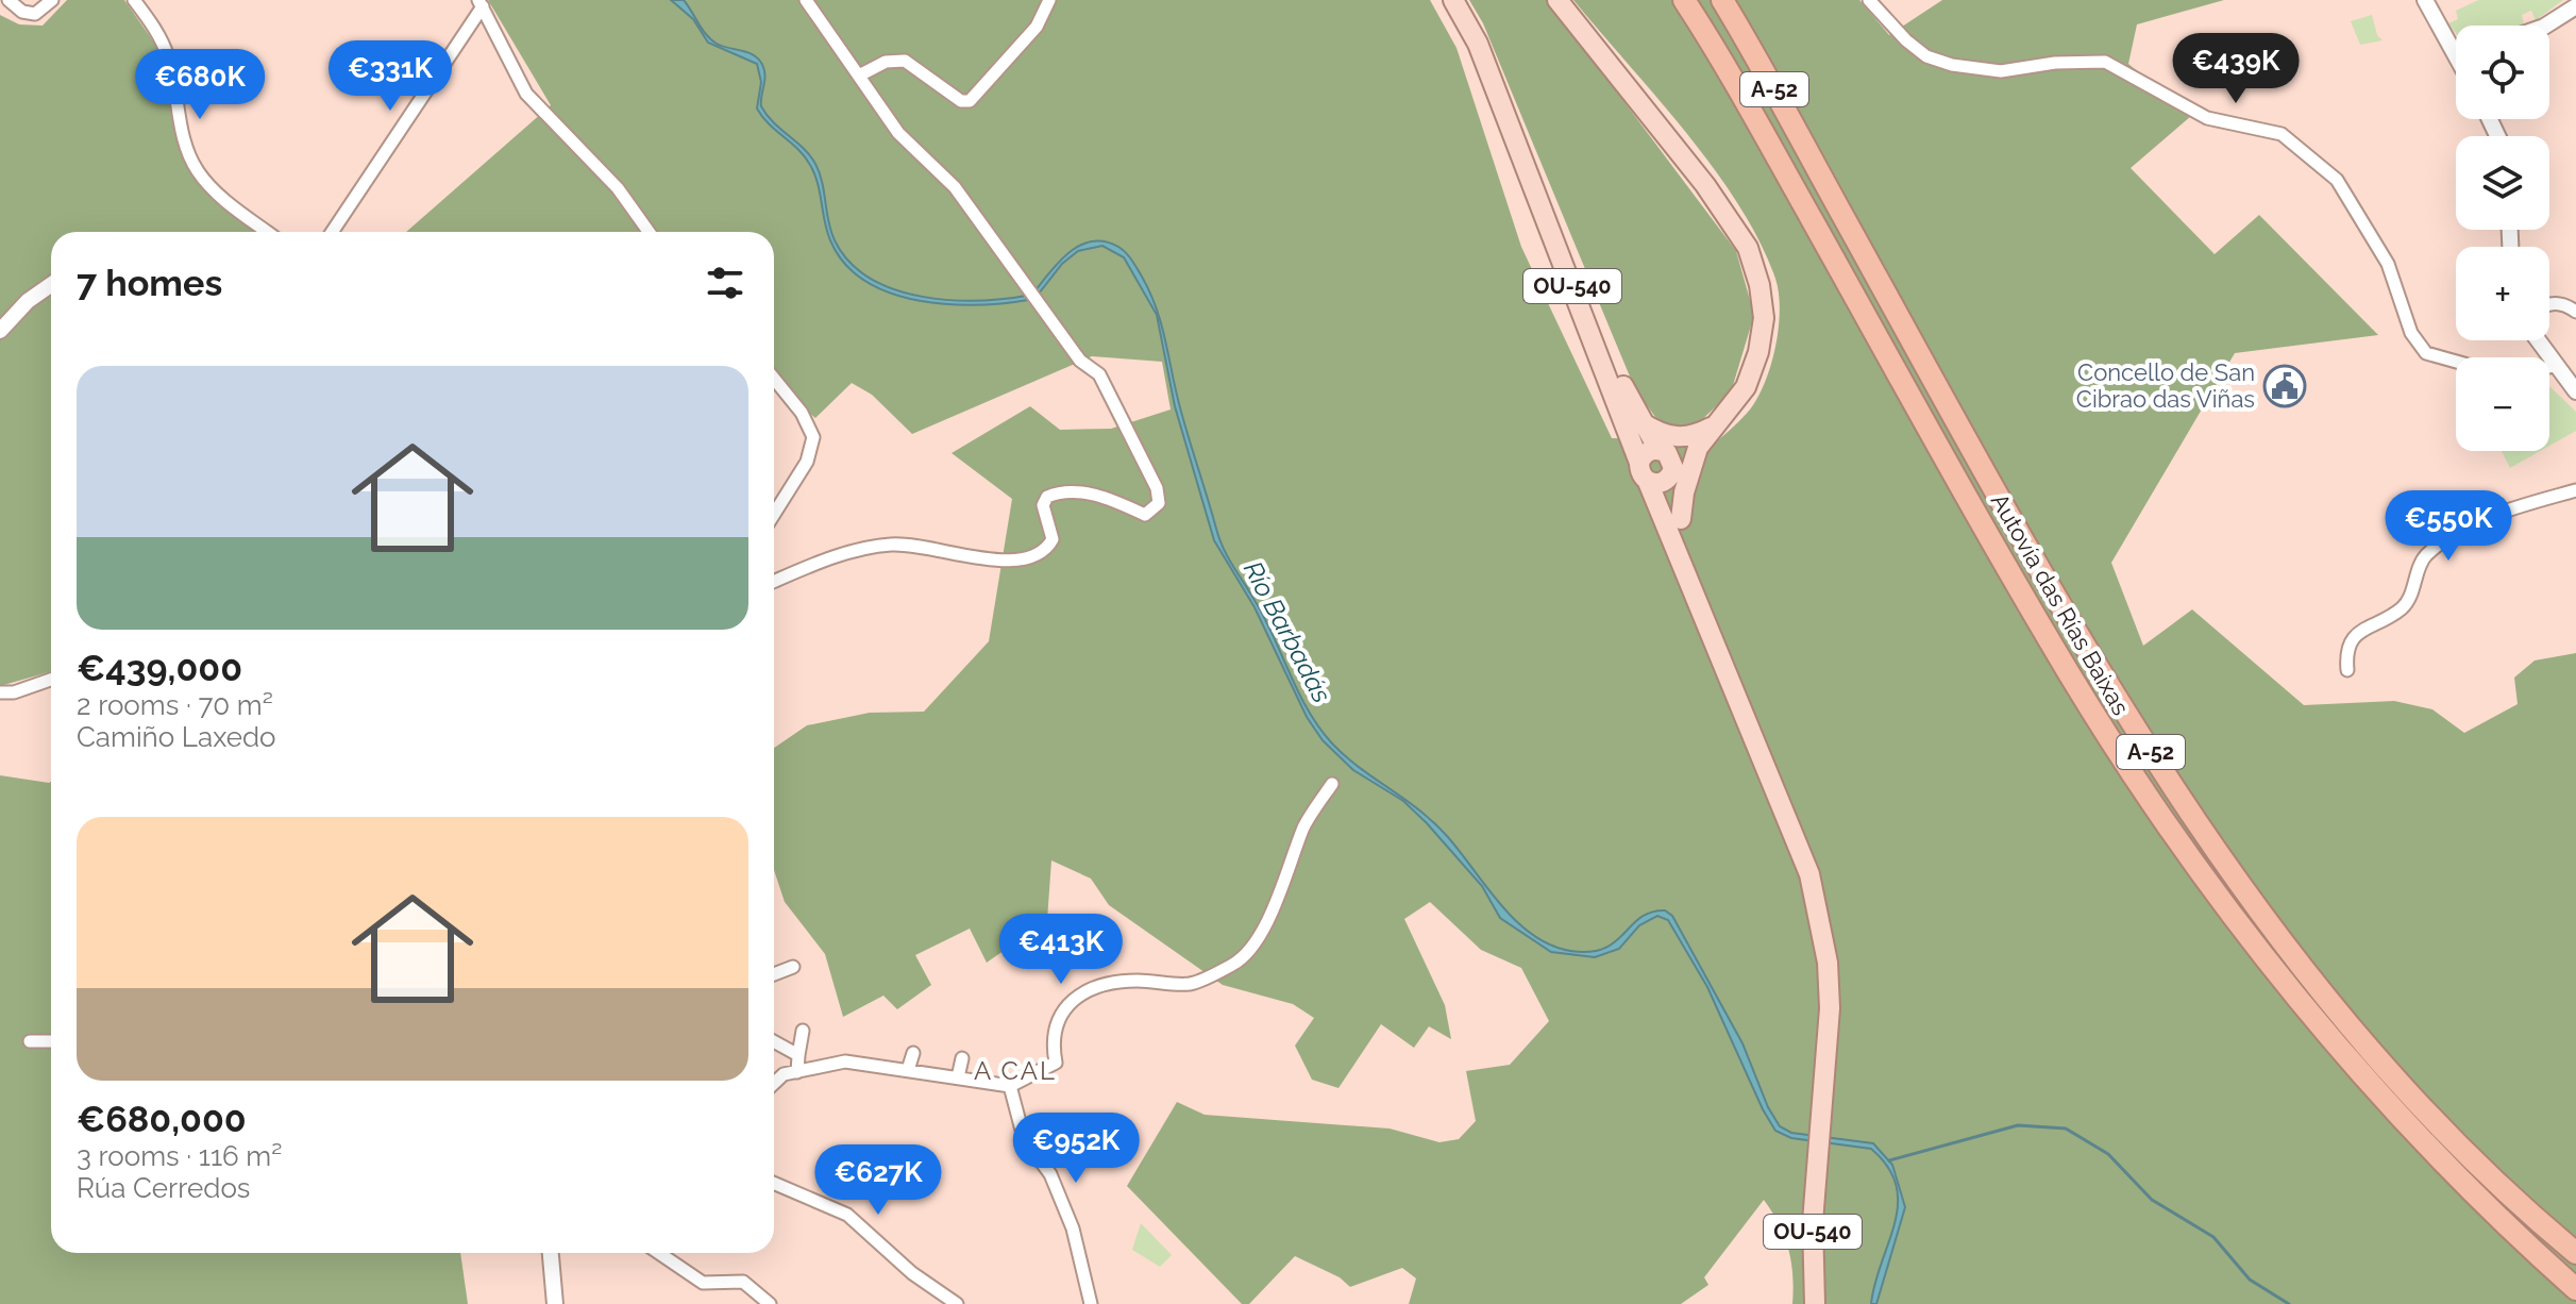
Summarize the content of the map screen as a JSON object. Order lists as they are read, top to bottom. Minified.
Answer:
{"streets":{"highway":["A-52","Autovía das Rías Baixas"],"main road":["OU-540"]},"districts":["A CAL"],"water":["Río Barbadás"],"places":{"public building":["Concello de San Cibrao das Viñas"]},"page":{"map_buttons":["+","−"],"price":["€439K","€331K","€680K","€550K","€413K","€952K","€627K"],"heading":"7 homes","list":[{"name":"€439,000","note":"2 rooms · 70 m² · Camiño Laxedo"},{"name":"€680,000","note":"3 rooms · 116 m² · Rúa Cerredos"}]}}
